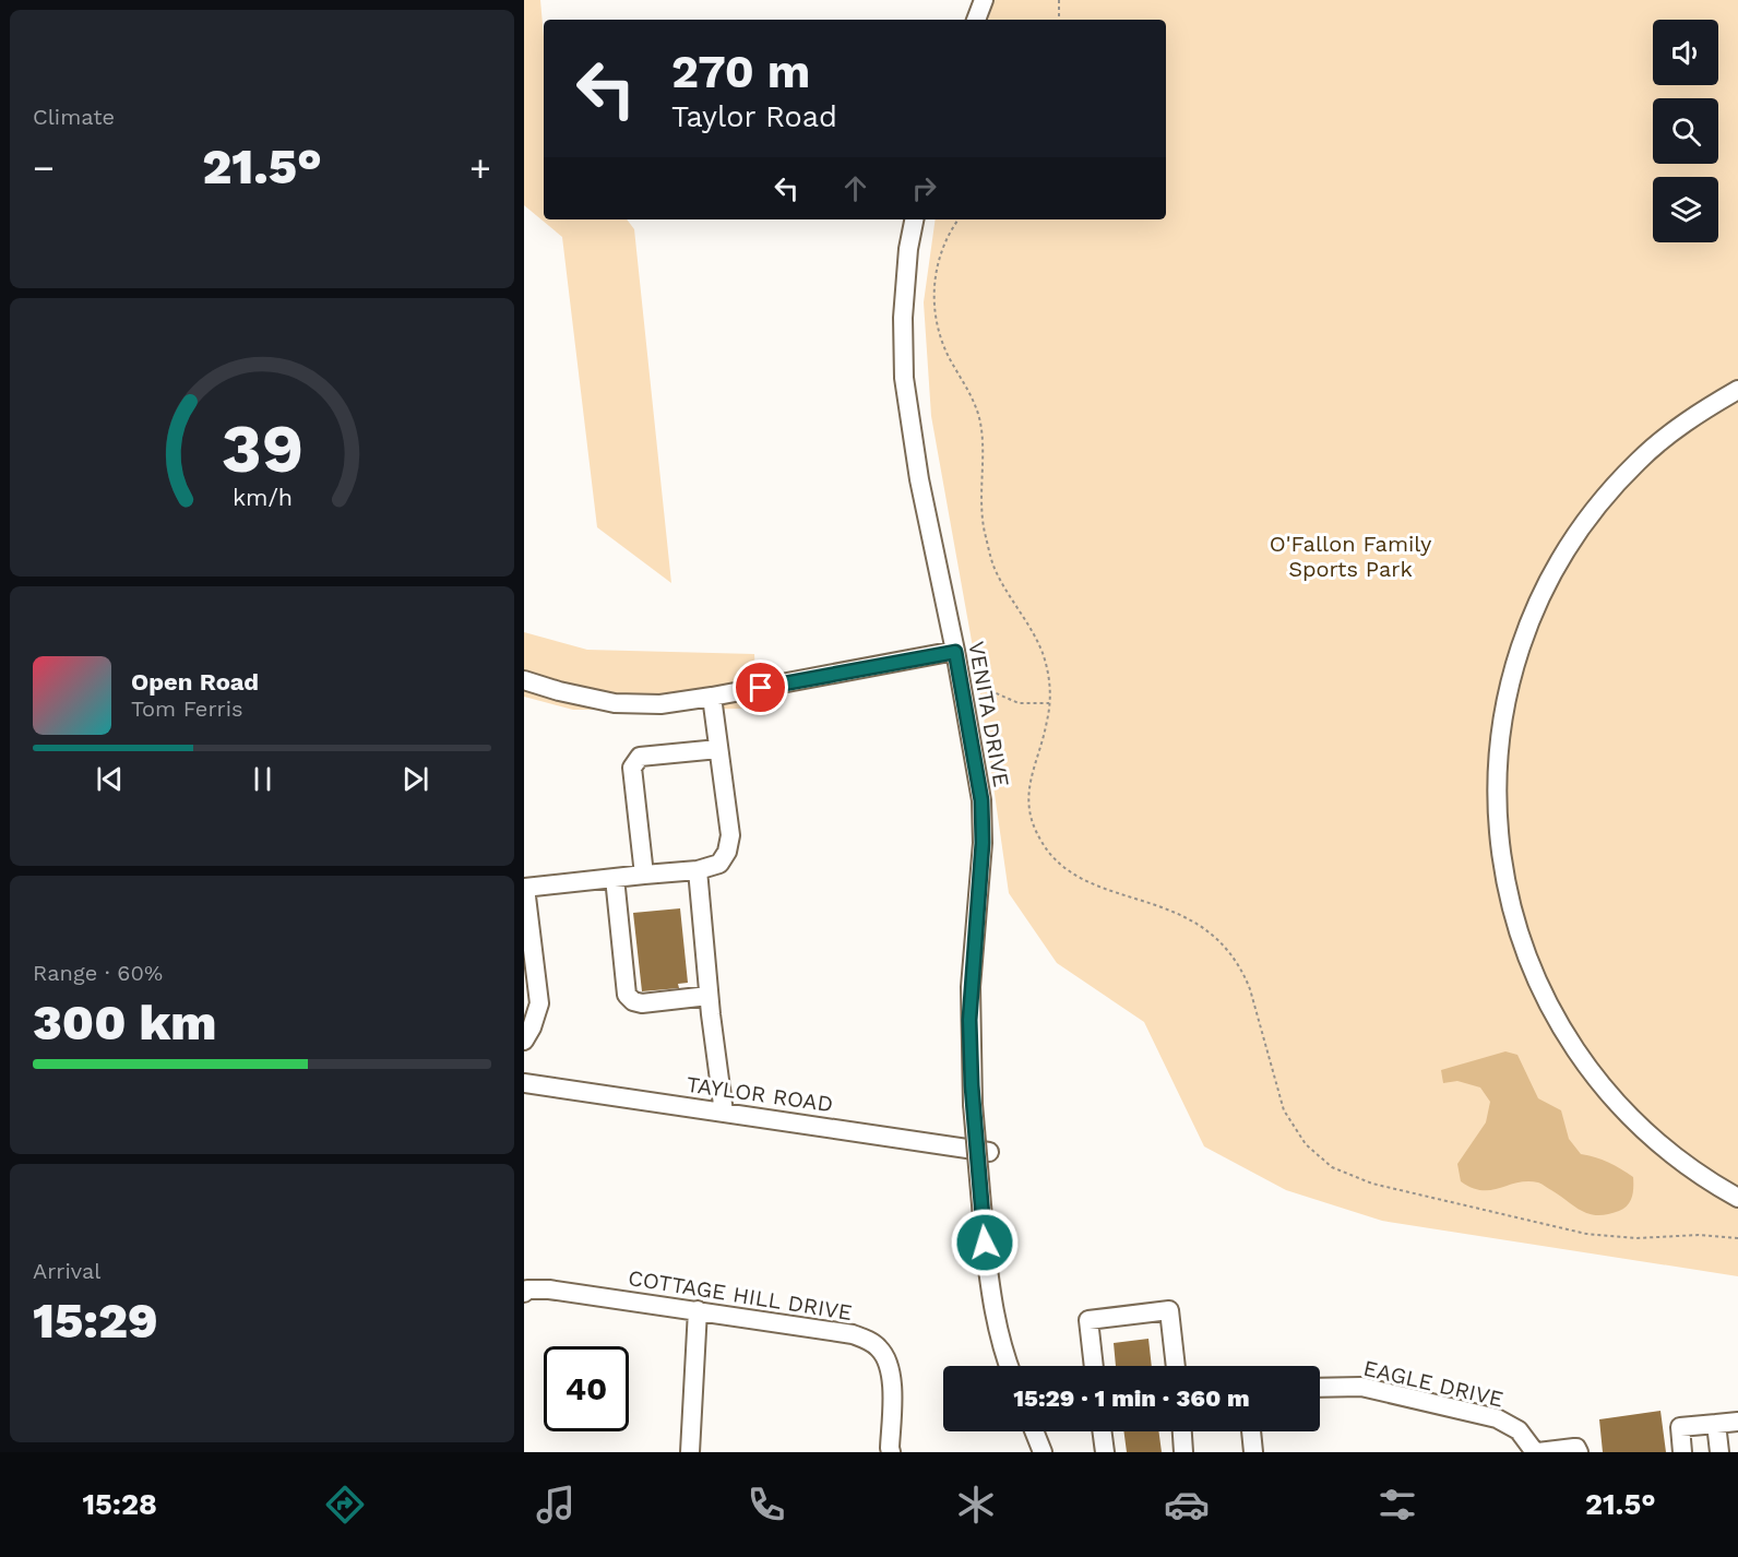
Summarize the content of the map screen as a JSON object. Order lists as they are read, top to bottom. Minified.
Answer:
{"streets":{"street":["VENITA DRIVE","TAYLOR ROAD","COTTAGE HILL DRIVE","EAGLE DRIVE"]},"parks":["O'Fallon Family Sports Park"],"page":{"tile":["Climate",["Range · 60%","300 km"],["Arrival","15:29"]],"turn":["270 m","Taylor Road"],"heat":["−","21.5°","+"],"song":["Open Road","Tom Ferris"],"limit":"40","trip":"15:29 · 1 min · 360 m","tabs":["15:28","21.5°"],"gauge":["39","km/h"]}}
